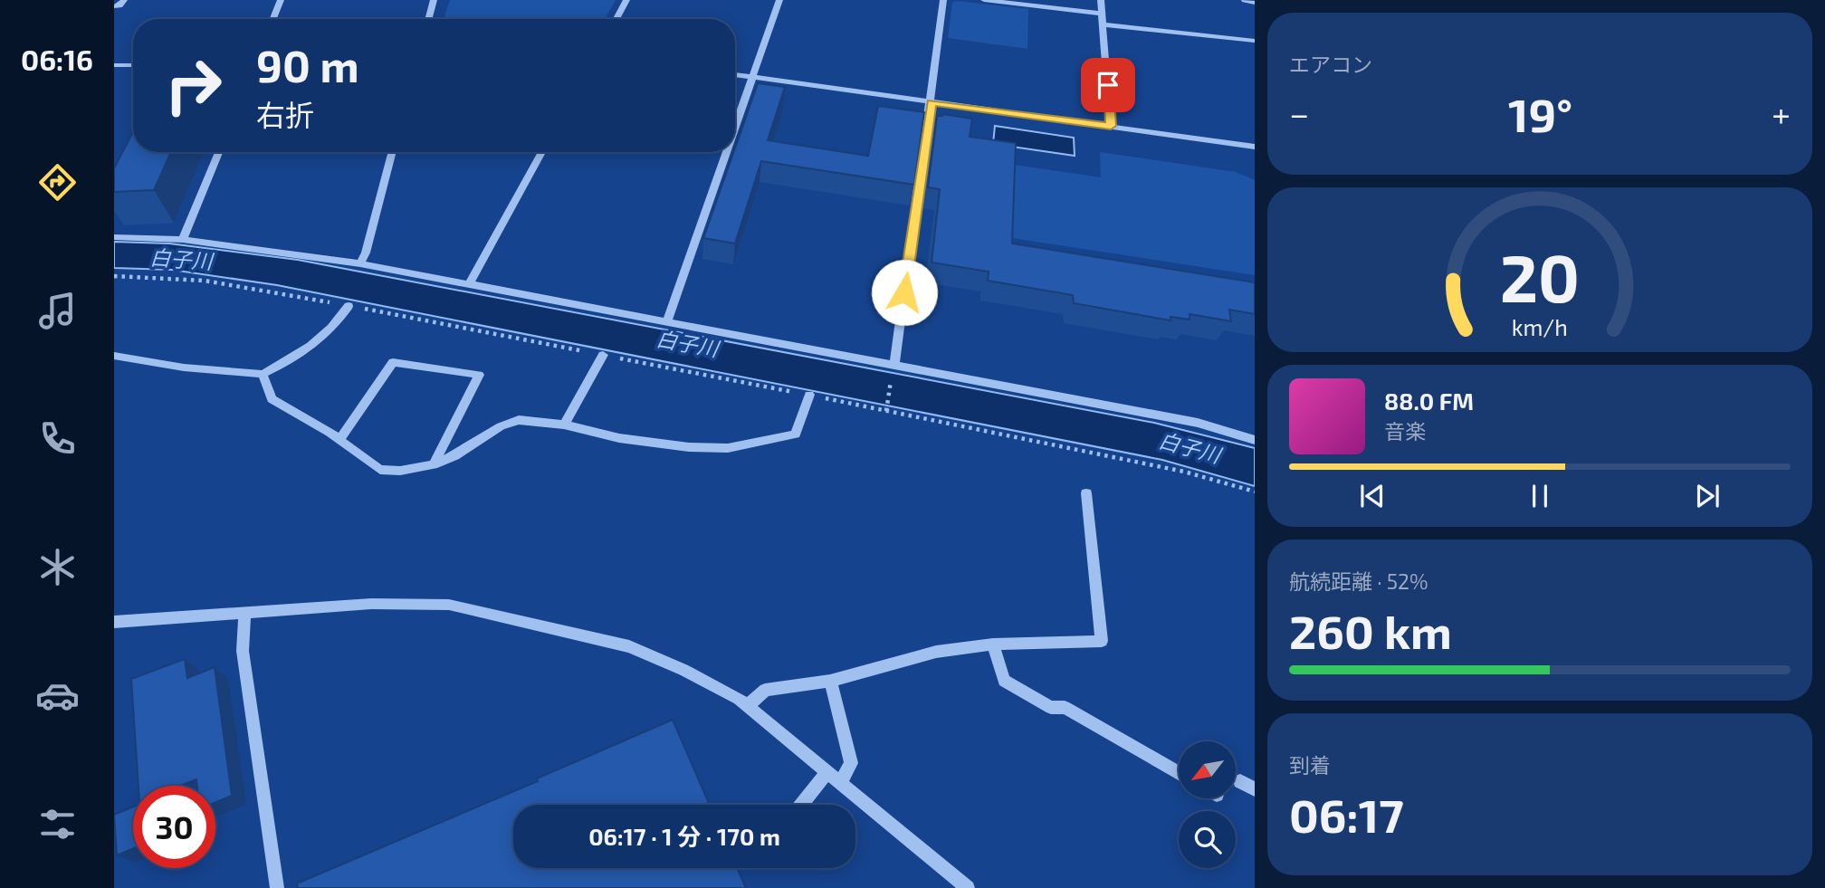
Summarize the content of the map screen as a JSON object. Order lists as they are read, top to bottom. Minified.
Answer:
{"water":["白子川"],"north":"bottom left","page":{"tabs":"06:16","tile":["エアコン",["航続距離 · 52%","260 km"],["到着","06:17"]],"turn":["90 m","右折"],"heat":["−","19°","+"],"song":["88.0 FM","音楽"],"limit":"30","trip":"06:17 · 1 分 · 170 m","gauge":["20","km/h"]}}
